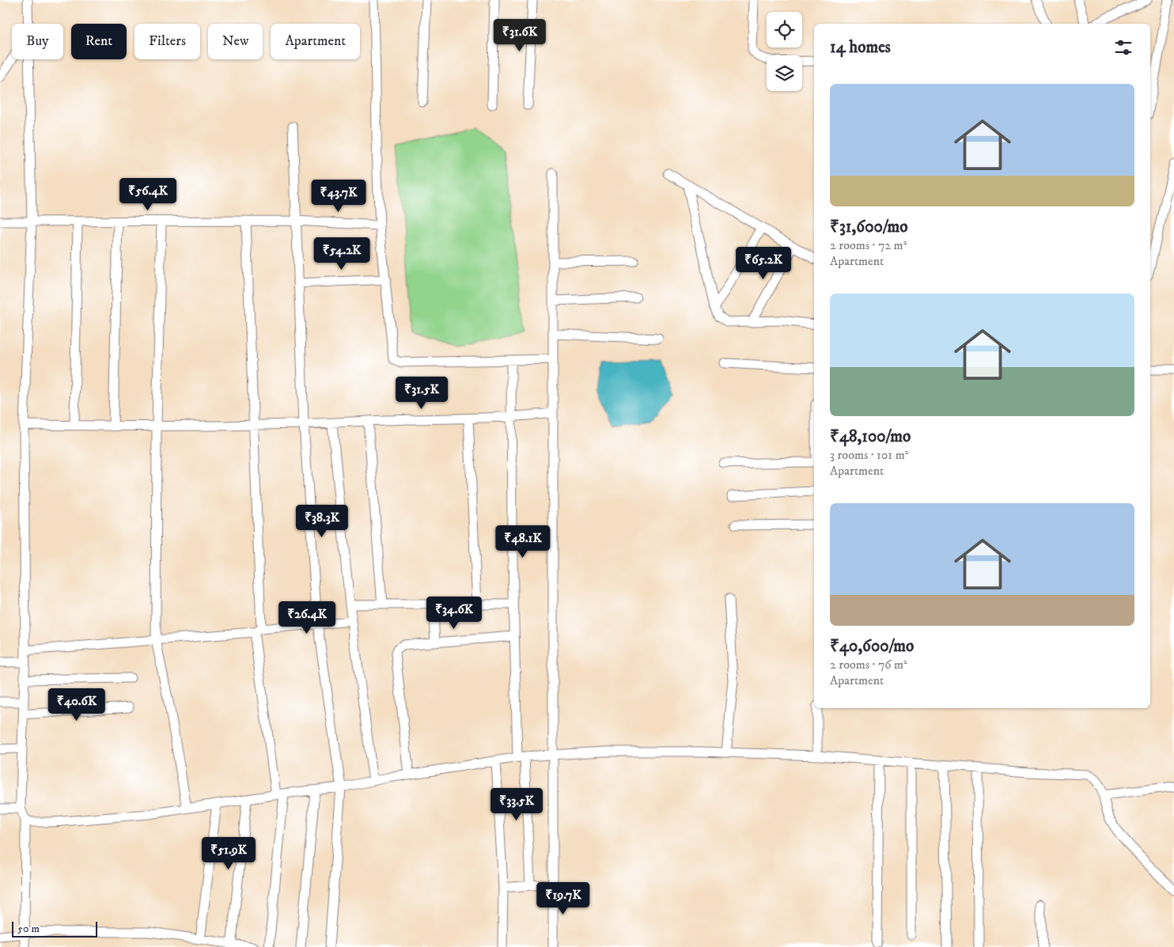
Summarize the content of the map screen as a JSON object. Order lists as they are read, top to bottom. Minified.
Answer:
{"scale_bar":"50 m","page":{"price":["₹31.6K","₹56.4K","₹43.7K","₹54.2K","₹65.2K","₹31.5K","₹38.3K","₹48.1K","₹34.6K","₹26.4K","₹40.6K","₹33.5K","₹51.9K","₹19.7K"],"chip":["Buy","Rent","Filters","New","Apartment"],"heading":"14 homes","list":[{"name":"₹31,600/mo","note":"2 rooms · 72 m² · Apartment"},{"name":"₹48,100/mo","note":"3 rooms · 101 m² · Apartment"},{"name":"₹40,600/mo","note":"2 rooms · 76 m² · Apartment"}],"scale":"50 m"}}
